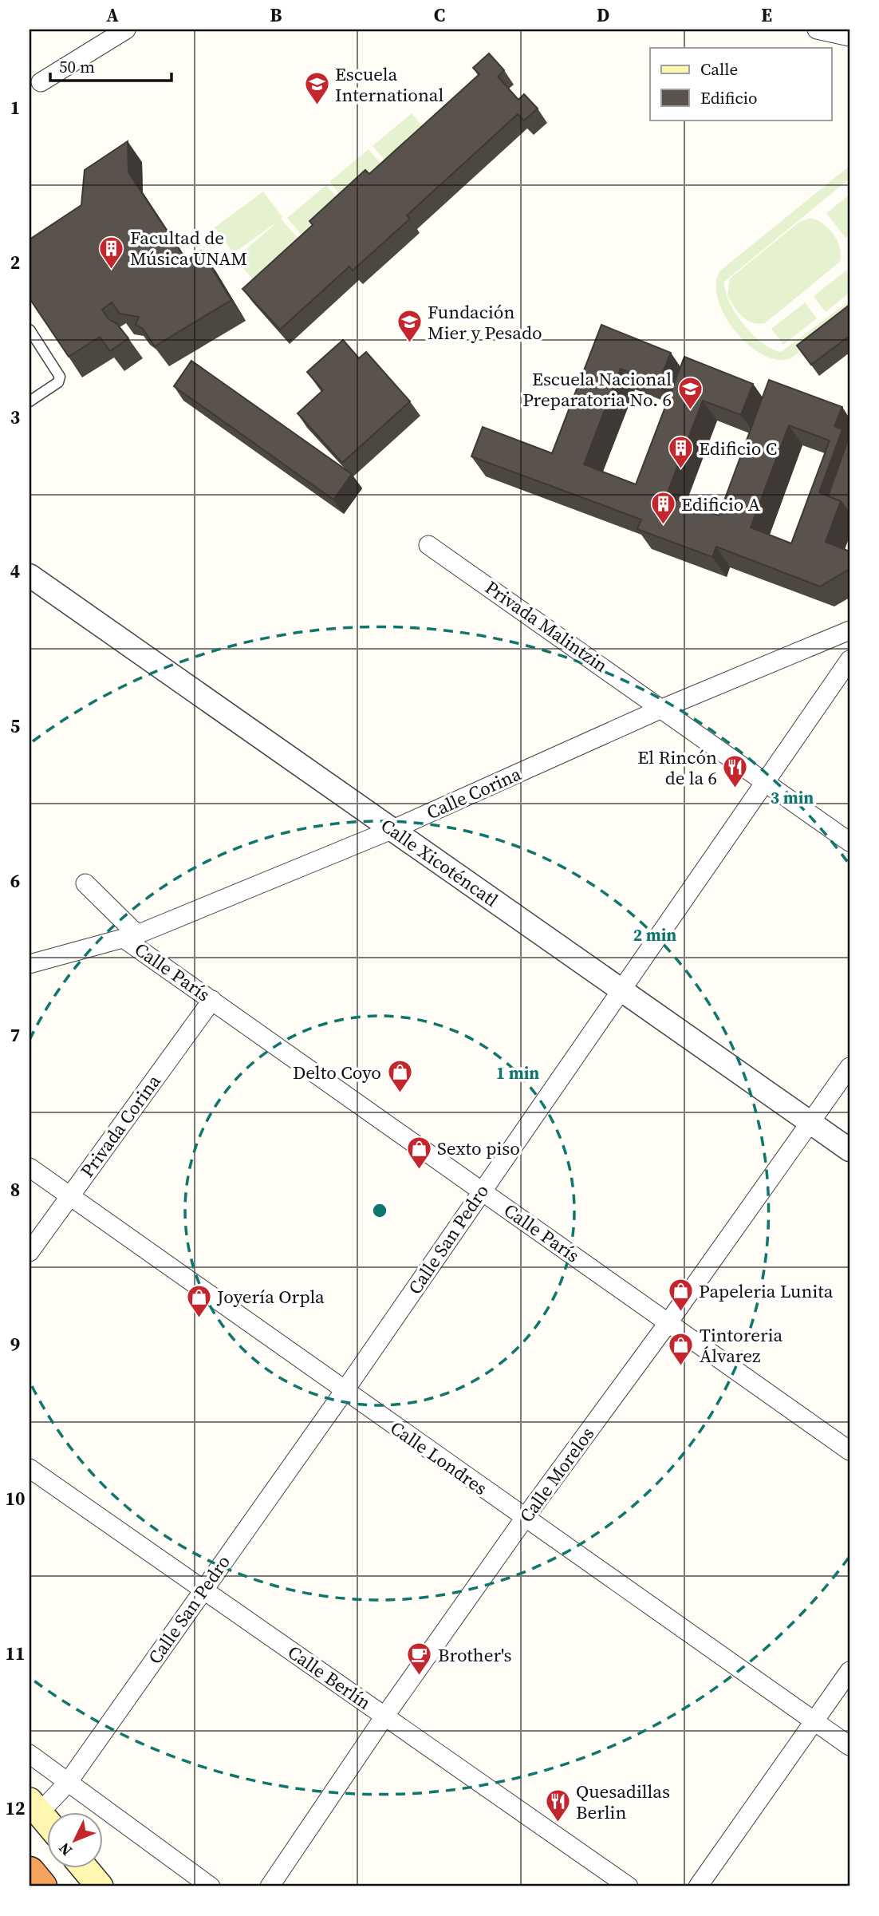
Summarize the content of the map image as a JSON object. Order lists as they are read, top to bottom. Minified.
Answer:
{"streets":{"street":["Privada Malintzin","Calle Corina","Calle Xicoténcatl","Calle París","Privada Corina","Calle San Pedro","Calle Londres","Calle Morelos","Calle Berlín"]},"crossings":[["Privada Malintzin","Calle Corina"],["Privada Malintzin","Calle San Pedro"],["Calle Corina","Calle Xicoténcatl"],["Calle Corina","Calle París"],["Calle Xicoténcatl","Calle San Pedro"],["Calle Xicoténcatl","Calle Morelos"],["Calle París","Privada Corina"],["Calle París","Calle San Pedro"],["Calle París","Calle Morelos"],["Privada Corina","Calle Londres"],["Calle San Pedro","Calle Londres"],["Calle San Pedro","Calle Berlín"],["Calle Londres","Calle Morelos"],["Calle Morelos","Calle Berlín"]],"places":{"school or university":["Escuela International","Fundación Mier y Pesado","Escuela Nacional Preparatoria No. 6"],"building":["Facultad de Música UNAM","Edificio C","Edificio A"],"restaurant":["El Rincón de la 6","Quesadillas Berlin"],"shop":["Delto Coyo","Sexto piso","Papeleria Lunita","Joyería Orpla","Tintoreria Álvarez"],"cafe":["Brother's"]},"legend":["Calle","Edificio"],"scale_bar":"50 m","north":"bottom left","grid":{"columns":["A","B","C","D","E"],"rows":["1","2","3","4","5","6","7","8","9","10","11","12"]},"rings":["3 min","2 min","1 min"]}
